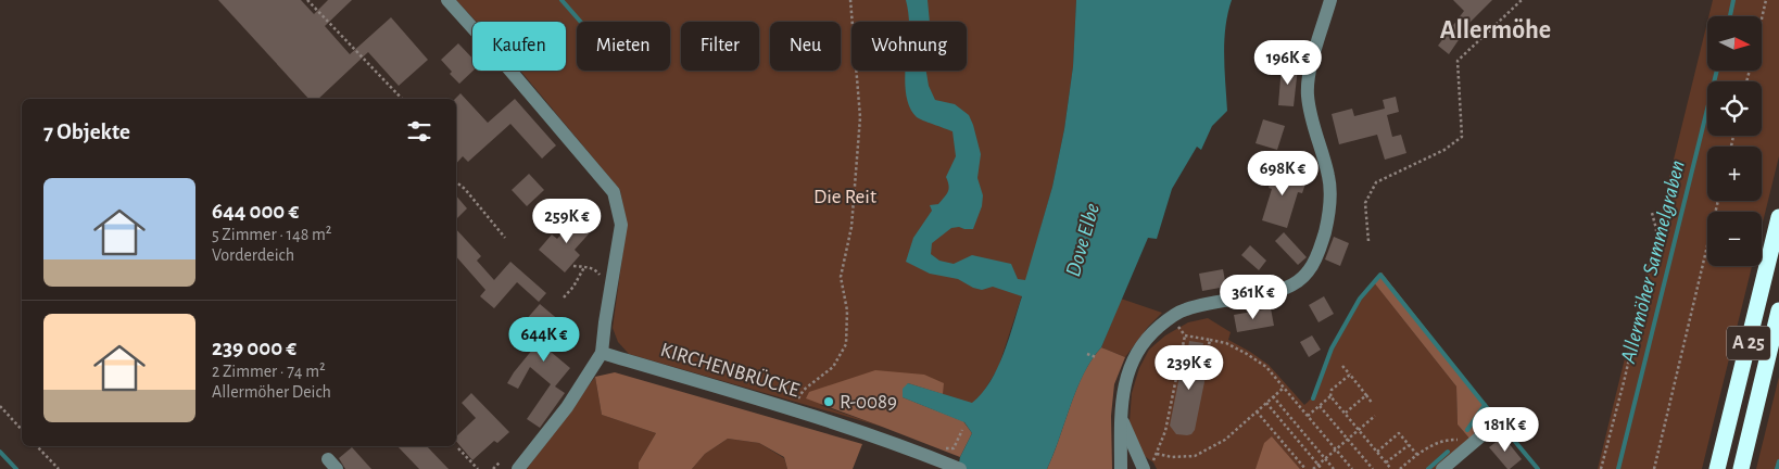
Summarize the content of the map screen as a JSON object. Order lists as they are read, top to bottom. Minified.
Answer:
{"streets":{"highway":["A 25"],"street":["KIRCHENBRÜCKE"]},"districts":["Allermöhe"],"water":["Dove Elbe","Allermöher Sammelgraben"],"parks":["Die Reit"],"places":["R-0089"],"north":"right","page":{"map_buttons":["+","−"],"chip":["Kaufen","Mieten","Filter","Neu","Wohnung"],"price":["196K €","698K €","259K €","361K €","644K €","239K €","181K €"],"heading":"7 Objekte","list":[{"name":"644 000 €","note":"5 Zimmer · 148 m² · Vorderdeich"},{"name":"239 000 €","note":"2 Zimmer · 74 m² · Allermöher Deich"}]}}
